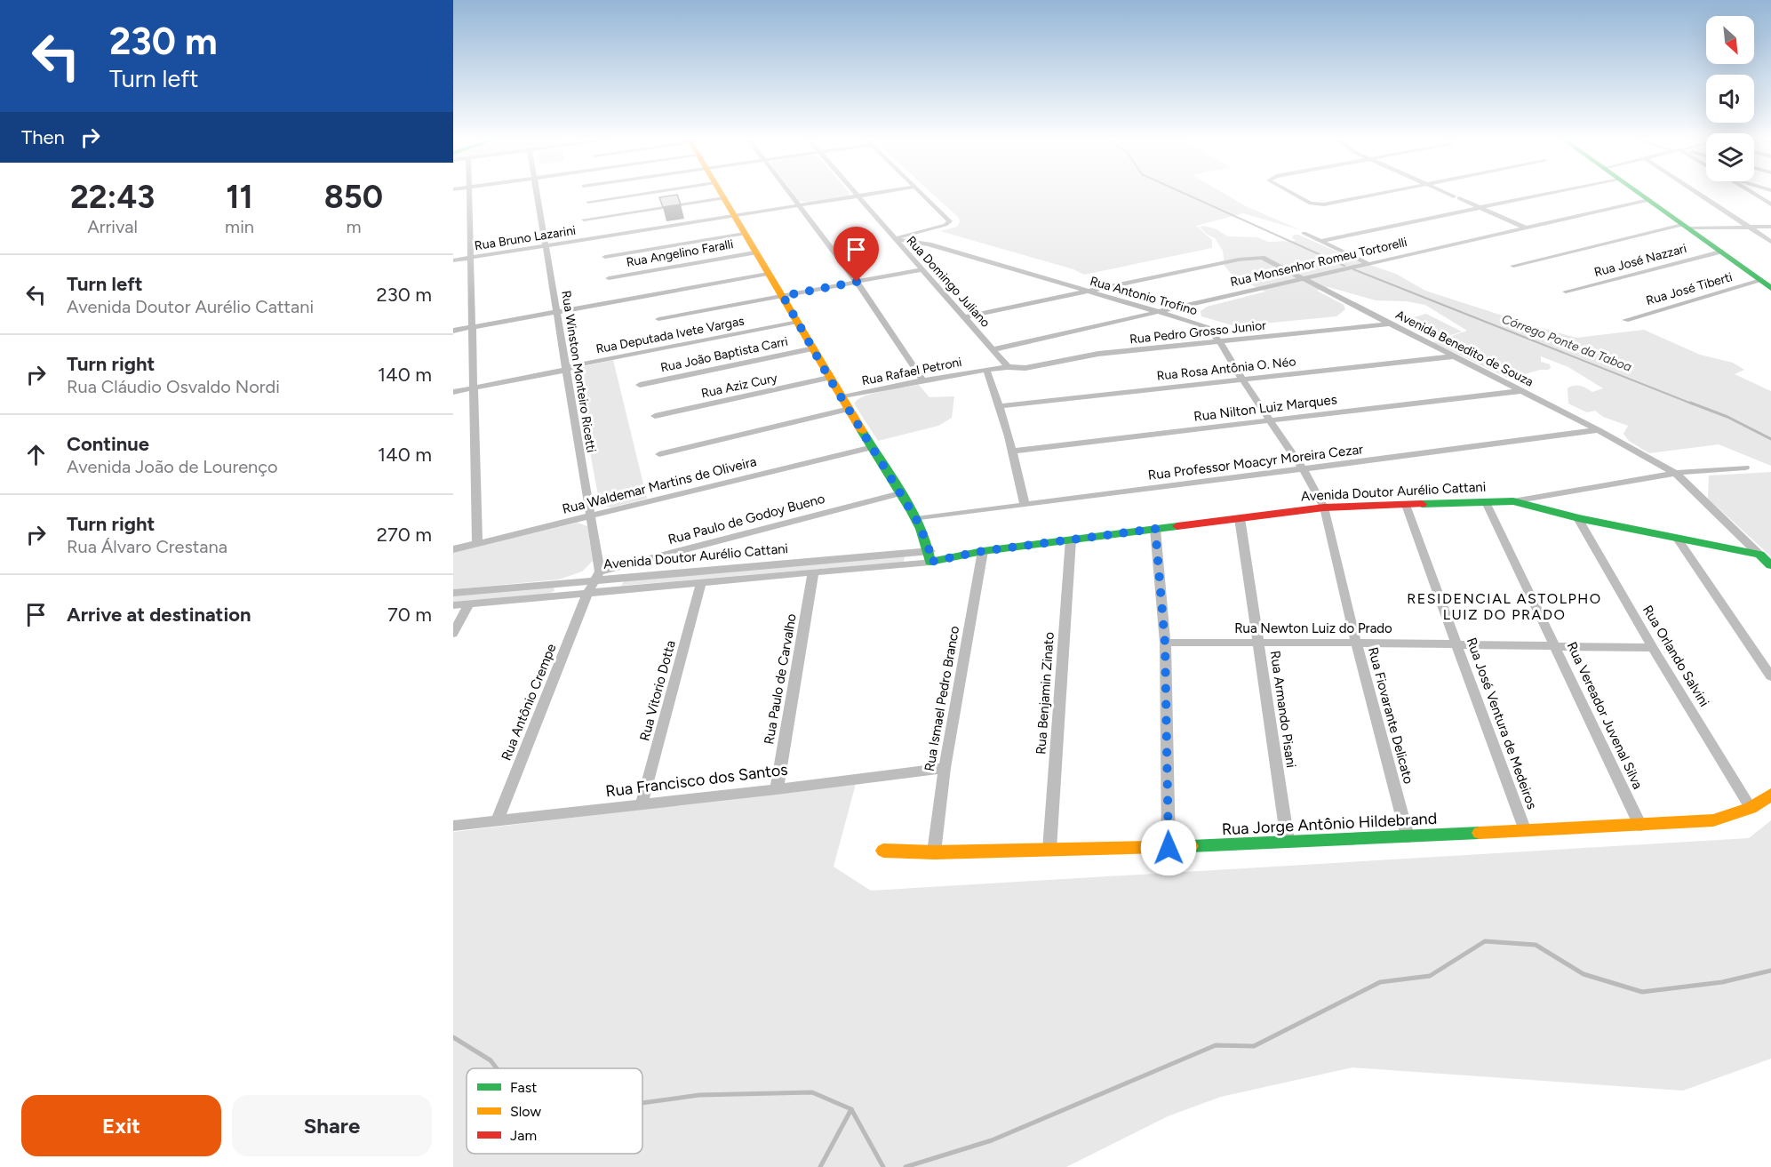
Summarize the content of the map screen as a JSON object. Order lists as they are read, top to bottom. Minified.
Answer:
{"streets":{"street":["Rua Bruno Lazarini","Rua Angelino Faralli","Rua José Nazzari","Rua Monsenhor Romeu Tortorelli","Rua Domingo Juliano","Rua José Tiberti","Rua Antonio Trofino","Rua Pedro Grosso Junior","Rua Deputada Ivete Vargas","Avenida Benedito de Souza","Rua João Baptista Carri","Rua Rosa Antônia O. Néo","Rua Winston Monteiro Ricetti","Rua Rafael Petroni","Rua Aziz Cury","Rua Nilton Luiz Marques","Rua Professor Moacyr Moreira Cezar","Rua Waldemar Martins de Oliveira","Avenida Doutor Aurélio Cattani","Rua Paulo de Godoy Bueno","Rua Newton Luiz do Prado","Rua Orlando Salvini","Rua Paulo de Carvalho","Rua Vitorio Dotta","Rua Benjamin Zinato","Rua Ismael Pedro Branco","Rua Antônio Crempe","Rua Armando Pisani","Rua Fiovarante Delicato","Rua Vereador Juvenal Silva","Rua José Ventura de Medeiros","Rua Francisco dos Santos","Rua Jorge Antônio Hildebrand"]},"crossings":[["Rua Bruno Lazarini","Rua Domingo Juliano"],["Rua Bruno Lazarini","Rua Winston Monteiro Ricetti"],["Rua Monsenhor Romeu Tortorelli","Rua Domingo Juliano"],["Rua Monsenhor Romeu Tortorelli","Rua Antonio Trofino"],["Rua Monsenhor Romeu Tortorelli","Avenida Benedito de Souza"],["Rua Domingo Juliano","Rua Antonio Trofino"],["Rua Domingo Juliano","Rua Pedro Grosso Junior"],["Rua Domingo Juliano","Avenida Benedito de Souza"],["Rua Antonio Trofino","Rua Pedro Grosso Junior"],["Rua Antonio Trofino","Avenida Benedito de Souza"],["Rua Antonio Trofino","Rua Rosa Antônia O. Néo"],["Rua Antonio Trofino","Rua Nilton Luiz Marques"],["Rua Antonio Trofino","Rua Professor Moacyr Moreira Cezar"],["Rua Antonio Trofino","Avenida Doutor Aurélio Cattani"],["Rua Antonio Trofino","Rua Fiovarante Delicato"],["Rua Pedro Grosso Junior","Avenida Benedito de Souza"],["Rua Pedro Grosso Junior","Rua Rafael Petroni"],["Rua Deputada Ivete Vargas","Rua Winston Monteiro Ricetti"],["Avenida Benedito de Souza","Rua Rosa Antônia O. Néo"],["Avenida Benedito de Souza","Rua Nilton Luiz Marques"],["Avenida Benedito de Souza","Rua Professor Moacyr Moreira Cezar"],["Avenida Benedito de Souza","Avenida Doutor Aurélio Cattani"],["Rua Winston Monteiro Ricetti","Rua Waldemar Martins de Oliveira"],["Rua Winston Monteiro Ricetti","Avenida Doutor Aurélio Cattani"],["Rua Winston Monteiro Ricetti","Rua Paulo de Godoy Bueno"],["Avenida Doutor Aurélio Cattani","Rua Paulo de Godoy Bueno"],["Avenida Doutor Aurélio Cattani","Rua Orlando Salvini"],["Avenida Doutor Aurélio Cattani","Rua Paulo de Carvalho"],["Avenida Doutor Aurélio Cattani","Rua Vitorio Dotta"],["Avenida Doutor Aurélio Cattani","Rua Benjamin Zinato"],["Avenida Doutor Aurélio Cattani","Rua Ismael Pedro Branco"],["Avenida Doutor Aurélio Cattani","Rua Antônio Crempe"],["Avenida Doutor Aurélio Cattani","Rua Armando Pisani"],["Avenida Doutor Aurélio Cattani","Rua Fiovarante Delicato"],["Avenida Doutor Aurélio Cattani","Rua Vereador Juvenal Silva"],["Avenida Doutor Aurélio Cattani","Rua José Ventura de Medeiros"],["Rua Newton Luiz do Prado","Rua Orlando Salvini"],["Rua Newton Luiz do Prado","Rua Armando Pisani"],["Rua Newton Luiz do Prado","Rua Fiovarante Delicato"],["Rua Newton Luiz do Prado","Rua Vereador Juvenal Silva"],["Rua Newton Luiz do Prado","Rua José Ventura de Medeiros"],["Rua Orlando Salvini","Rua Jorge Antônio Hildebrand"],["Rua Paulo de Carvalho","Rua Francisco dos Santos"],["Rua Vitorio Dotta","Rua Francisco dos Santos"],["Rua Benjamin Zinato","Rua Jorge Antônio Hildebrand"],["Rua Ismael Pedro Branco","Rua Francisco dos Santos"],["Rua Ismael Pedro Branco","Rua Jorge Antônio Hildebrand"],["Rua Antônio Crempe","Rua Francisco dos Santos"],["Rua Armando Pisani","Rua Jorge Antônio Hildebrand"],["Rua Fiovarante Delicato","Rua Jorge Antônio Hildebrand"],["Rua Vereador Juvenal Silva","Rua Jorge Antônio Hildebrand"],["Rua José Ventura de Medeiros","Rua Jorge Antônio Hildebrand"]],"districts":["RESIDENCIAL ASTOLPHO LUIZ DO PRADO"],"water":["Córrego Ponte da Taboa"],"legend":["Fast","Slow","Jam"],"north":"bottom right","page":{"turn":["230 m","Turn left"],"then":"Then","eta":["22:43","Arrival","11","min","850","m"],"list":[{"name":"Turn left","note":"Avenida Doutor Aurélio Cattani","value":"230 m"},{"name":"Turn right","note":"Rua Cláudio Osvaldo Nordi","value":"140 m"},{"name":"Continue","note":"Avenida João de Lourenço","value":"140 m"},{"name":"Turn right","note":"Rua Álvaro Crestana","value":"270 m"},{"name":"Arrive at destination","value":"70 m"}],"buttons":["Exit","Share"]}}
